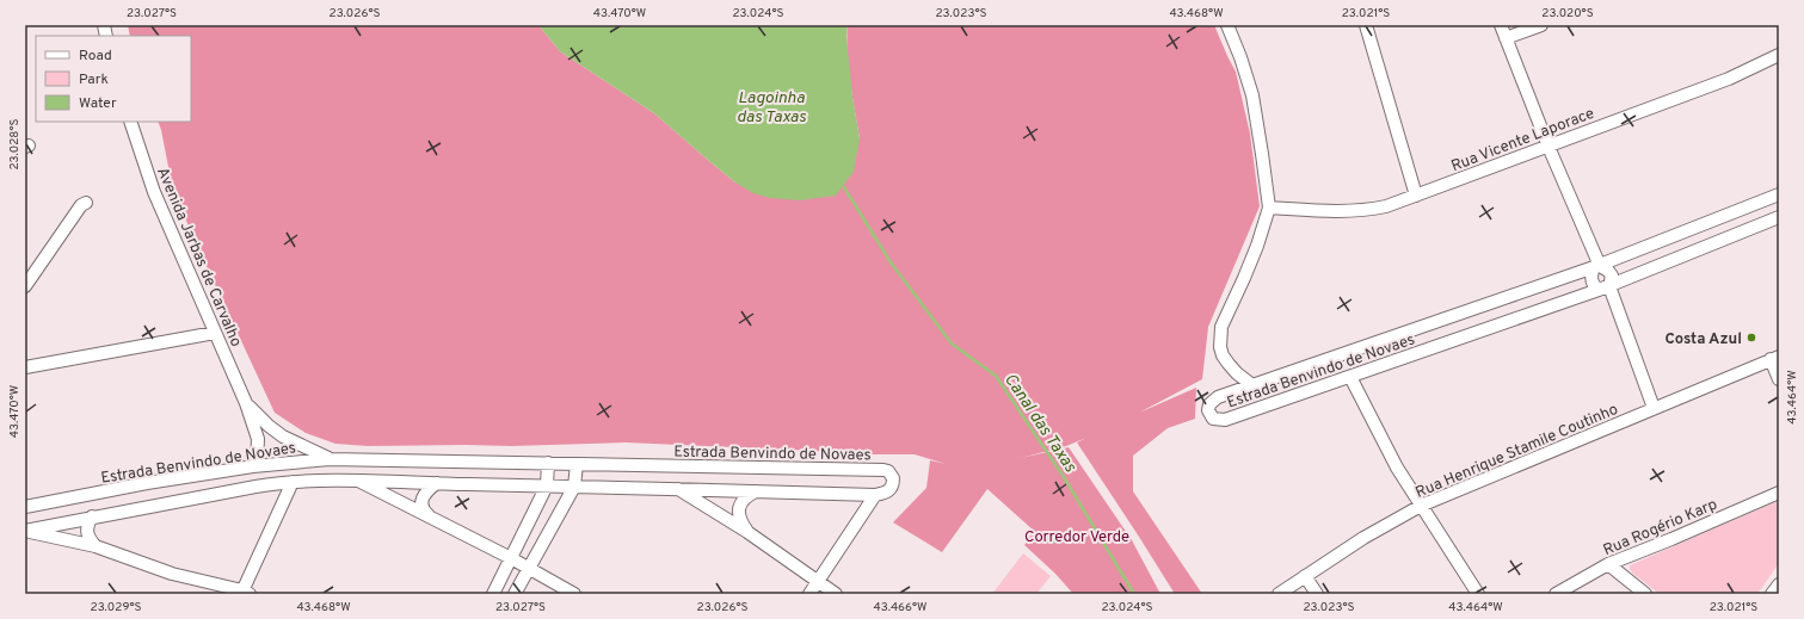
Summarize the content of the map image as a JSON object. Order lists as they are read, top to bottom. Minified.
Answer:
{"streets":{"street":["Rua Vicente Laporace","Avenida Jarbas de Carvalho","Estrada Benvindo de Novaes","Rua Henrique Stamile Coutinho","Rua Rogério Karp"]},"crossings":[["Avenida Jarbas de Carvalho","Estrada Benvindo de Novaes"]],"water":["Lagoinha das Taxas","Canal das Taxas"],"parks":["Corredor Verde"],"places":["Costa Azul"],"legend":["Road","Park","Water"],"coordinates":["23.027°S","23.026°S","43.470°W","23.024°S","23.023°S","43.468°W","23.021°S","23.020°S","23.028°S","43.464°W","23.029°S","43.466°W"]}
